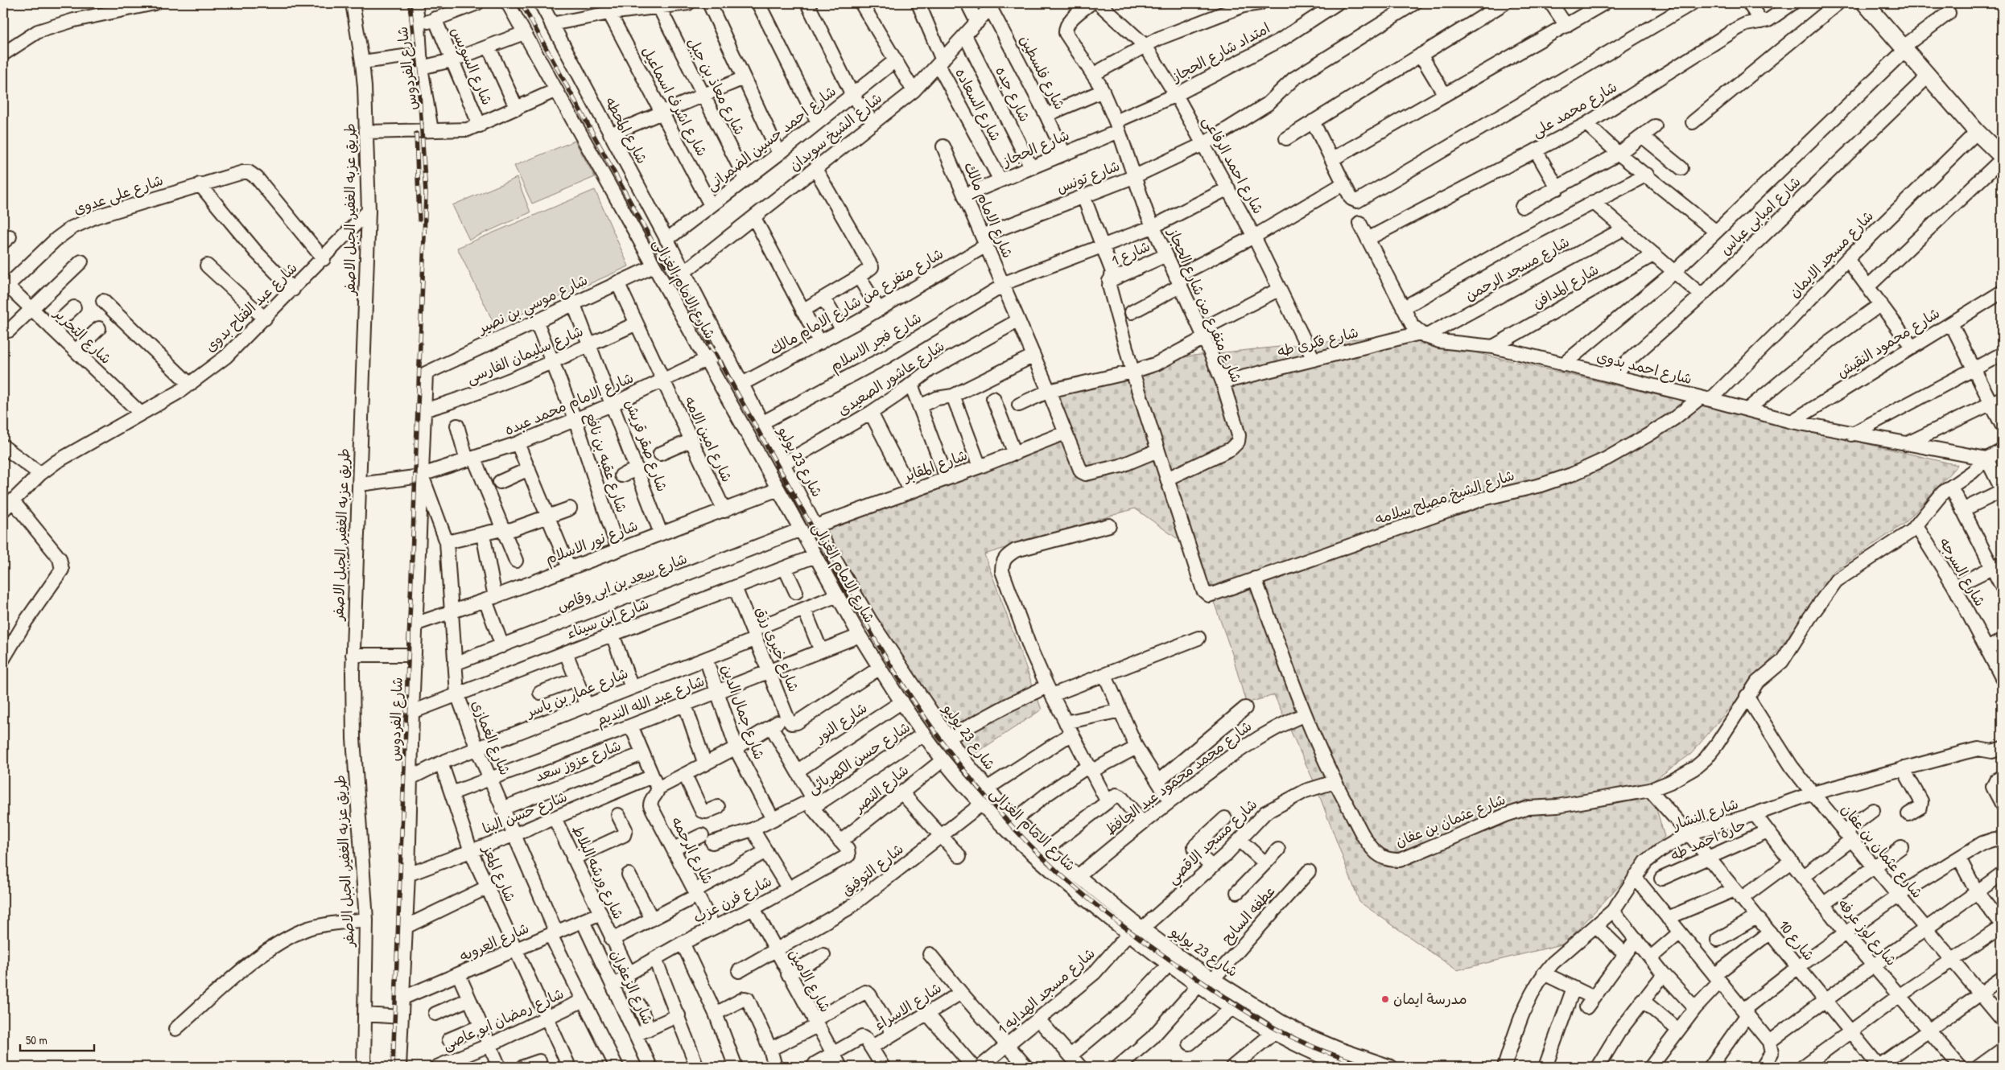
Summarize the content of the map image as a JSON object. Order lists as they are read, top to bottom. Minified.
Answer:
{"streets":{"street":["امتداد شارع الحجاز","شارع السويس","شارع الفردوس","شارع فلسطين","شارع معاذ بن جبل","شارع جده","شارع اشرف اسماعيل","شارع السعاده","شارع محمد على","شارع المحطه","شارع الشيخ سويدان","شارع احمد حسين الضمرانى","شارع الحجاز","شارع احمد الرفاعى","شارع تونس","شارع على عدوى","طريق عزبه الغفير, الجبل الاصفر","شارع الامام مالك","شارع امبابى عباس","شارع 1","شارع مسجد الايمان","شارع مسجد الرحمن","شارع المدافن","شارع الامام الغزالى","شارع متفرع من شارع الامام مالك","شارع موسي بن نصير","شارع متفرع من شارع الحجاز","شارع عبد الفتاح بدوى","شارع التحرير","شارع فجر الاسلام","شارع فكرى طه","شارع محمود النقيش","شارع سليمان الفارسى","شارع احمد بدوى","شارع عاشور الصعيدى","شارع الامام محمد عبده","شارع امين الامه","شارع صقر قريش","شارع 23 يوليو","شارع عقبه بن نافع","شارع المقابر","شارع الشيخ مصلح سلامه","شارع نور الاسلام","شارع السرجه","شارع سعد بن ابى وقاص","شارع ابن سيناء","شارع خيرى رزق","شارع عمار بن ياسر","شارع عبد الله النديم","شارع جمال الدين","شارع النور","شارع الغمازى","شارع حسن الكهربائى","شارع عزوز سعد","شارع محمد محمود عبد الحافظ","شارع النصر","شارع حسن البنا","شارع النشار","شارع عثمان بن عفان","حارة احمد طه","شارع مسجد الاقصي","شارع الرحمه","شارع التوفيق","شارع ورشه البلاط","شارع المعز","شارع فرن عزب","عطفه السايح","شارع لوز عرفه","شارع 10","شارع العروبه","شارع الامين","شارع الزعفران","شارع مسجد الهدايه 1","شارع الاسراء","شارع رمضان ابو عاصى"]},"crossings":[["امتداد شارع الحجاز","شارع الحجاز"],["امتداد شارع الحجاز","شارع احمد الرفاعى"],["امتداد شارع الحجاز","شارع متفرع من شارع الحجاز"],["شارع الفردوس","شارع موسي بن نصير"],["شارع الفردوس","شارع سليمان الفارسى"],["شارع الفردوس","شارع الامام محمد عبده"],["شارع الفردوس","شارع نور الاسلام"],["شارع الفردوس","شارع ابن سيناء"],["شارع الفردوس","شارع عمار بن ياسر"],["شارع الفردوس","شارع الغمازى"],["شارع الفردوس","شارع حسن البنا"],["شارع الفردوس","شارع العروبه"],["شارع فلسطين","شارع الشيخ سويدان"],["شارع فلسطين","شارع الحجاز"],["شارع معاذ بن جبل","شارع احمد حسين الضمرانى"],["شارع جده","شارع الشيخ سويدان"],["شارع جده","شارع الحجاز"],["شارع اشرف اسماعيل","شارع احمد حسين الضمرانى"],["شارع السعاده","شارع الشيخ سويدان"],["شارع السعاده","شارع الحجاز"],["شارع المحطه","شارع الشيخ سويدان"],["شارع المحطه","شارع احمد حسين الضمرانى"],["شارع المحطه","شارع 23 يوليو"],["شارع الشيخ سويدان","شارع 23 يوليو"],["شارع الحجاز","شارع الامام مالك"],["شارع الحجاز","شارع متفرع من شارع الحجاز"],["شارع احمد الرفاعى","شارع تونس"],["شارع احمد الرفاعى","شارع فجر الاسلام"],["شارع احمد الرفاعى","شارع فكرى طه"],["شارع تونس","شارع الامام مالك"],["شارع تونس","شارع متفرع من شارع الامام مالك"],["شارع تونس","شارع متفرع من شارع الحجاز"],["شارع على عدوى","شارع عبد الفتاح بدوى"],["شارع على عدوى","شارع التحرير"],["طريق عزبه الغفير, الجبل الاصفر","شارع عبد الفتاح بدوى"],["طريق عزبه الغفير, الجبل الاصفر","شارع الامام محمد عبده"],["شارع الامام مالك","شارع متفرع من شارع الامام مالك"],["شارع الامام مالك","شارع فجر الاسلام"],["شارع امبابى عباس","شارع احمد بدوى"],["شارع 1","شارع متفرع من شارع الحجاز"],["شارع مسجد الايمان","شارع احمد بدوى"],["شارع مسجد الايمان","شارع الشيخ مصلح سلامه"],["شارع مسجد الرحمن","شارع فكرى طه"],["شارع مسجد الرحمن","شارع احمد بدوى"],["شارع المدافن","شارع احمد بدوى"],["شارع الامام الغزالى","شارع موسي بن نصير"],["شارع الامام الغزالى","شارع الامام محمد عبده"],["شارع الامام الغزالى","شارع نور الاسلام"],["شارع الامام الغزالى","شارع سعد بن ابى وقاص"],["شارع الامام الغزالى","شارع ابن سيناء"],["شارع الامام الغزالى","شارع عمار بن ياسر"],["شارع الامام الغزالى","شارع عبد الله النديم"],["شارع الامام الغزالى","شارع النور"],["شارع الامام الغزالى","شارع حسن الكهربائى"],["شارع الامام الغزالى","شارع النصر"],["شارع الامام الغزالى","شارع التوفيق"],["شارع الامام الغزالى","شارع مسجد الهدايه 1"],["شارع متفرع من شارع الامام مالك","شارع 23 يوليو"],["شارع موسي بن نصير","شارع امين الامه"],["شارع موسي بن نصير","شارع صقر قريش"],["شارع موسي بن نصير","شارع عقبه بن نافع"],["شارع متفرع من شارع الحجاز","شارع فجر الاسلام"],["شارع متفرع من شارع الحجاز","شارع فكرى طه"],["شارع متفرع من شارع الحجاز","شارع الشيخ مصلح سلامه"],["شارع عبد الفتاح بدوى","شارع التحرير"],["شارع فجر الاسلام","شارع 23 يوليو"],["شارع فكرى طه","شارع احمد بدوى"],["شارع محمود النقيش","شارع احمد بدوى"],["شارع سليمان الفارسى","شارع امين الامه"],["شارع سليمان الفارسى","شارع صقر قريش"],["شارع سليمان الفارسى","شارع عقبه بن نافع"],["شارع احمد بدوى","شارع الشيخ مصلح سلامه"],["شارع احمد بدوى","شارع عثمان بن عفان"],["شارع عاشور الصعيدى","شارع 23 يوليو"],["شارع الامام محمد عبده","شارع امين الامه"],["شارع الامام محمد عبده","شارع صقر قريش"],["شارع الامام محمد عبده","شارع 23 يوليو"],["شارع الامام محمد عبده","شارع عقبه بن نافع"],["شارع الامام محمد عبده","شارع الغمازى"],["شارع امين الامه","شارع نور الاسلام"],["شارع صقر قريش","شارع نور الاسلام"],["شارع 23 يوليو","شارع المقابر"],["شارع 23 يوليو","شارع محمد محمود عبد الحافظ"],["شارع 23 يوليو","شارع مسجد الاقصي"],["شارع 23 يوليو","عطفه السايح"],["شارع عقبه بن نافع","شارع نور الاسلام"],["شارع الشيخ مصلح سلامه","شارع عثمان بن عفان"],["شارع نور الاسلام","شارع الغمازى"],["شارع السرجه","شارع عثمان بن عفان"],["شارع سعد بن ابى وقاص","شارع الغمازى"],["شارع ابن سيناء","شارع خيرى رزق"],["شارع ابن سيناء","شارع الغمازى"],["شارع خيرى رزق","شارع عمار بن ياسر"],["شارع خيرى رزق","شارع عبد الله النديم"],["شارع عمار بن ياسر","شارع جمال الدين"],["شارع عمار بن ياسر","شارع الغمازى"],["شارع عمار بن ياسر","شارع المعز"],["شارع عبد الله النديم","شارع جمال الدين"],["شارع عبد الله النديم","شارع الغمازى"],["شارع عبد الله النديم","شارع المعز"],["شارع جمال الدين","شارع حسن الكهربائى"],["شارع الغمازى","شارع عزوز سعد"],["شارع الغمازى","شارع حسن البنا"],["شارع الغمازى","شارع العروبه"],["شارع الغمازى","شارع رمضان ابو عاصى"],["شارع حسن الكهربائى","شارع الرحمه"],["شارع محمد محمود عبد الحافظ","شارع عثمان بن عفان"],["شارع النصر","شارع فرن عزب"],["شارع حسن البنا","شارع ورشه البلاط"],["شارع حسن البنا","شارع المعز"],["شارع النشار","شارع عثمان بن عفان"],["شارع النشار","شارع لوز عرفه"],["شارع النشار","شارع 10"],["شارع عثمان بن عفان","شارع مسجد الاقصي"],["شارع عثمان بن عفان","شارع 10"],["حارة احمد طه","شارع لوز عرفه"],["حارة احمد طه","شارع 10"],["شارع الرحمه","شارع فرن عزب"],["شارع التوفيق","شارع الامين"],["شارع ورشه البلاط","شارع فرن عزب"],["شارع ورشه البلاط","شارع العروبه"],["شارع المعز","شارع العروبه"],["شارع المعز","شارع رمضان ابو عاصى"],["شارع فرن عزب","شارع الامين"],["شارع فرن عزب","شارع الزعفران"],["شارع العروبه","شارع الزعفران"],["شارع الامين","شارع الاسراء"]],"places":["مدرسة ايمان"],"scale_bar":"50 m"}
